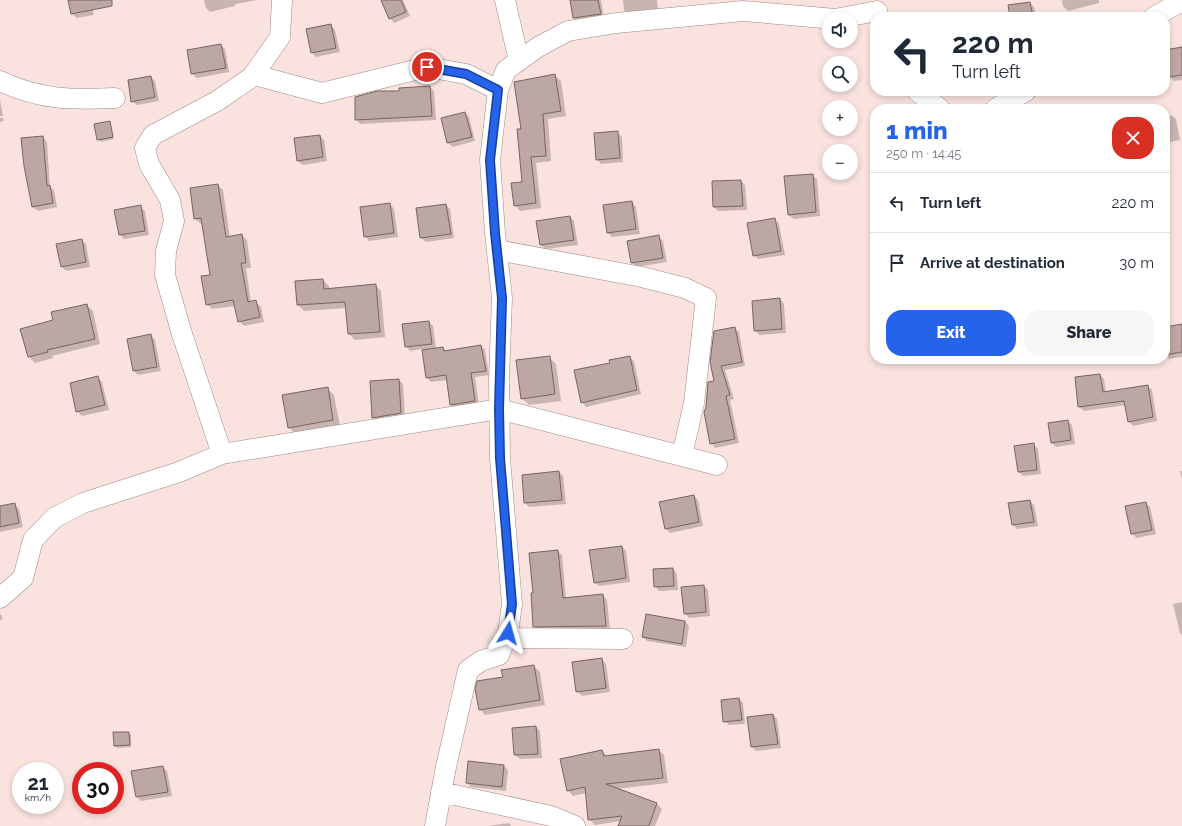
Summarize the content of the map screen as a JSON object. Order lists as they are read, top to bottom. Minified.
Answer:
{"page":{"map_buttons":["+","−"],"turn":["220 m","Turn left"],"heading":["1 min","250 m · 14:45"],"list":[{"name":"Turn left","value":"220 m"},{"name":"Arrive at destination","value":"30 m"}],"buttons":["Exit","Share"],"speed":"21 km/h","limit":"30"}}
